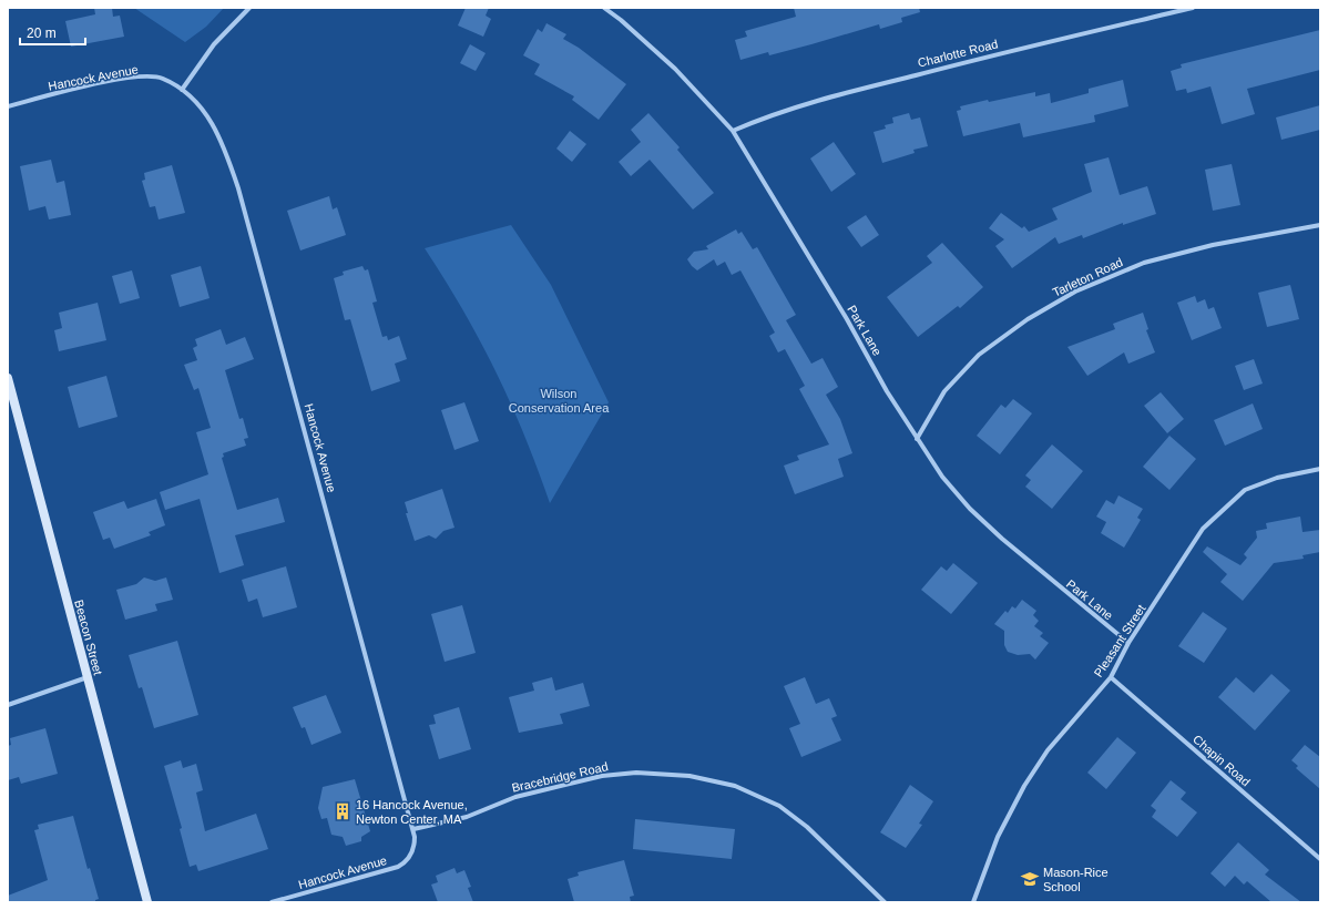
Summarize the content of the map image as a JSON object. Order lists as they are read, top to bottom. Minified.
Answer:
{"streets":{"main road":["Beacon Street"],"street":["Charlotte Road","Hancock Avenue","Tarleton Road","Park Lane","Pleasant Street","Chapin Road","Bracebridge Road"]},"crossings":[["Charlotte Road","Park Lane"],["Hancock Avenue","Bracebridge Road"],["Tarleton Road","Park Lane"],["Park Lane","Pleasant Street"],["Pleasant Street","Chapin Road"]],"parks":["Wilson Conservation Area"],"places":{"building":["16 Hancock Avenue, Newton Center, MA"],"school or university":["Mason-Rice School"]},"scale_bar":"20 m"}
